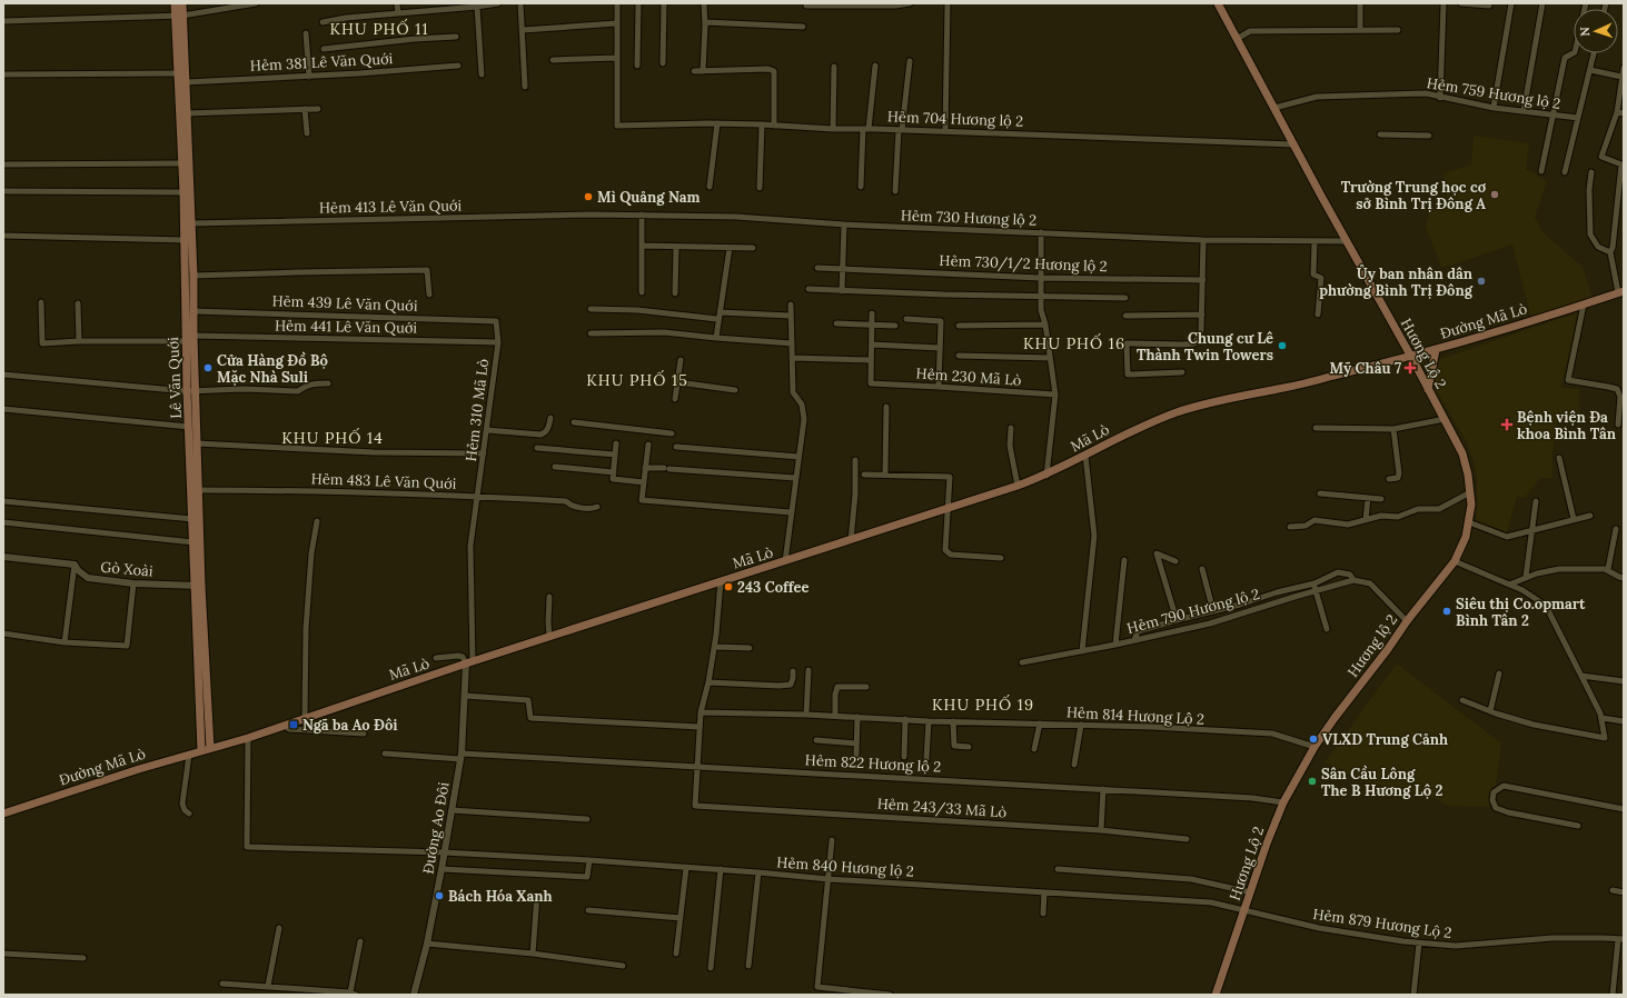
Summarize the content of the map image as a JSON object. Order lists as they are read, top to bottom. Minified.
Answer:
{"streets":{"main road":["Đường Mã Lò","Hương Lộ 2","Lê Văn Quới","Mã Lò","Hương lộ 2"],"street":["Hẻm 381 Lê Văn Quới","Hẻm 759 Hương lộ 2","Hẻm 704 Hương lộ 2","Hẻm 413 Lê Văn Quới","Hẻm 730 Hương lộ 2","Hẻm 730/1/2 Hương lộ 2","Hẻm 439 Lê Văn Quới","Hẻm 441 Lê Văn Quới","Hẻm 230 Mã Lò","Hẻm 310 Mã Lò","Hẻm 483 Lê Văn Quới","Gò Xoài","Hẻm 790 Hương lộ 2","Hẻm 814 Hương Lộ 2","Hẻm 822 Hương lộ 2","Hẻm 243/33 Mã Lò","Đường Ao Đôi","Hẻm 840 Hương lộ 2","Hẻm 879 Hương Lộ 2"]},"crossings":[["Hẻm 381 Lê Văn Quới","Lê Văn Quới"],["Hẻm 759 Hương lộ 2","Hương Lộ 2"],["Hẻm 704 Hương lộ 2","Hương Lộ 2"],["Hẻm 413 Lê Văn Quới","Hẻm 730 Hương lộ 2"],["Hẻm 413 Lê Văn Quới","Lê Văn Quới"],["Hẻm 730 Hương lộ 2","Hương Lộ 2"],["Hẻm 439 Lê Văn Quới","Lê Văn Quới"],["Hẻm 439 Lê Văn Quới","Hẻm 310 Mã Lò"],["Đường Mã Lò","Hương Lộ 2"],["Đường Mã Lò","Lê Văn Quới"],["Đường Mã Lò","Mã Lò"],["Hẻm 441 Lê Văn Quới","Lê Văn Quới"],["Hẻm 441 Lê Văn Quới","Hẻm 310 Mã Lò"],["Hương Lộ 2","Hương lộ 2"],["Hương Lộ 2","Hẻm 814 Hương Lộ 2"],["Hương Lộ 2","Hẻm 822 Hương lộ 2"],["Hương Lộ 2","Hẻm 840 Hương lộ 2"],["Hương Lộ 2","Hẻm 879 Hương Lộ 2"],["Lê Văn Quới","Mã Lò"],["Lê Văn Quới","Hẻm 483 Lê Văn Quới"],["Lê Văn Quới","Gò Xoài"],["Hẻm 310 Mã Lò","Mã Lò"],["Hẻm 310 Mã Lò","Hẻm 483 Lê Văn Quới"],["Hẻm 310 Mã Lò","Đường Ao Đôi"],["Mã Lò","Đường Ao Đôi"],["Mã Lò","Hẻm 840 Hương lộ 2"],["Hương lộ 2","Hẻm 814 Hương Lộ 2"],["Hẻm 822 Hương lộ 2","Hẻm 243/33 Mã Lò"],["Hẻm 822 Hương lộ 2","Đường Ao Đôi"],["Đường Ao Đôi","Hẻm 840 Hương lộ 2"],["Hẻm 840 Hương lộ 2","Hẻm 879 Hương Lộ 2"]],"districts":["KHU PHỐ 11","KHU PHỐ 16","KHU PHỐ 15","KHU PHỐ 14","KHU PHỐ 19"],"places":{"other":["Trường Trung học cơ sở Bình Trị Đông A","Mì Quảng Nam","Ủy ban nhân dân phường Bình Trị Đông","Chung cư Lê Thành Twin Towers","Cửa Hàng Đồ Bộ Mặc Nhà Suli","243 Coffee","Siêu thị Co.opmart Bình Tân 2","VLXD Trung Cảnh","Sân Cầu Lông The B Hương Lộ 2","Bách Hóa Xanh"],"health":["Mỹ Châu 7","Bệnh viện Đa khoa Bình Tân"],"transit":["Ngã ba Ao Đôi"]},"north":"left"}
